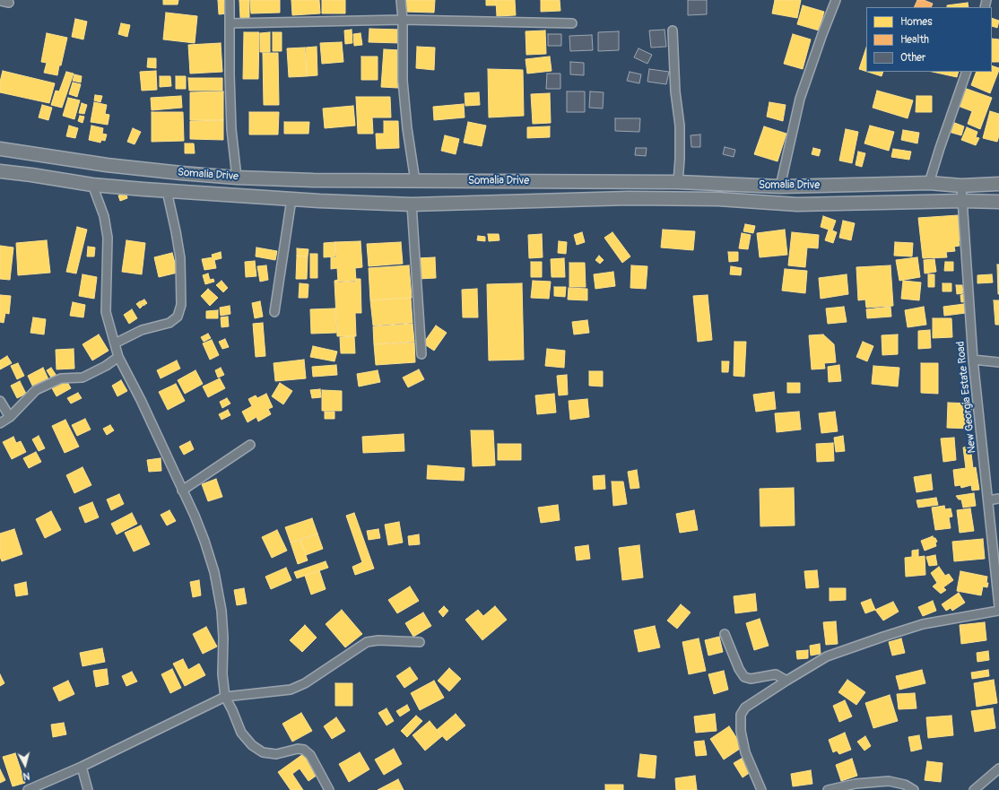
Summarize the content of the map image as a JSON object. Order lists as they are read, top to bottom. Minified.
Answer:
{"streets":{"main road":["Somalia Drive"],"street":["New Georgia Estate Road"]},"crossings":[["Somalia Drive","New Georgia Estate Road"]],"legend":["Homes","Health","Other"],"north":"bottom"}
